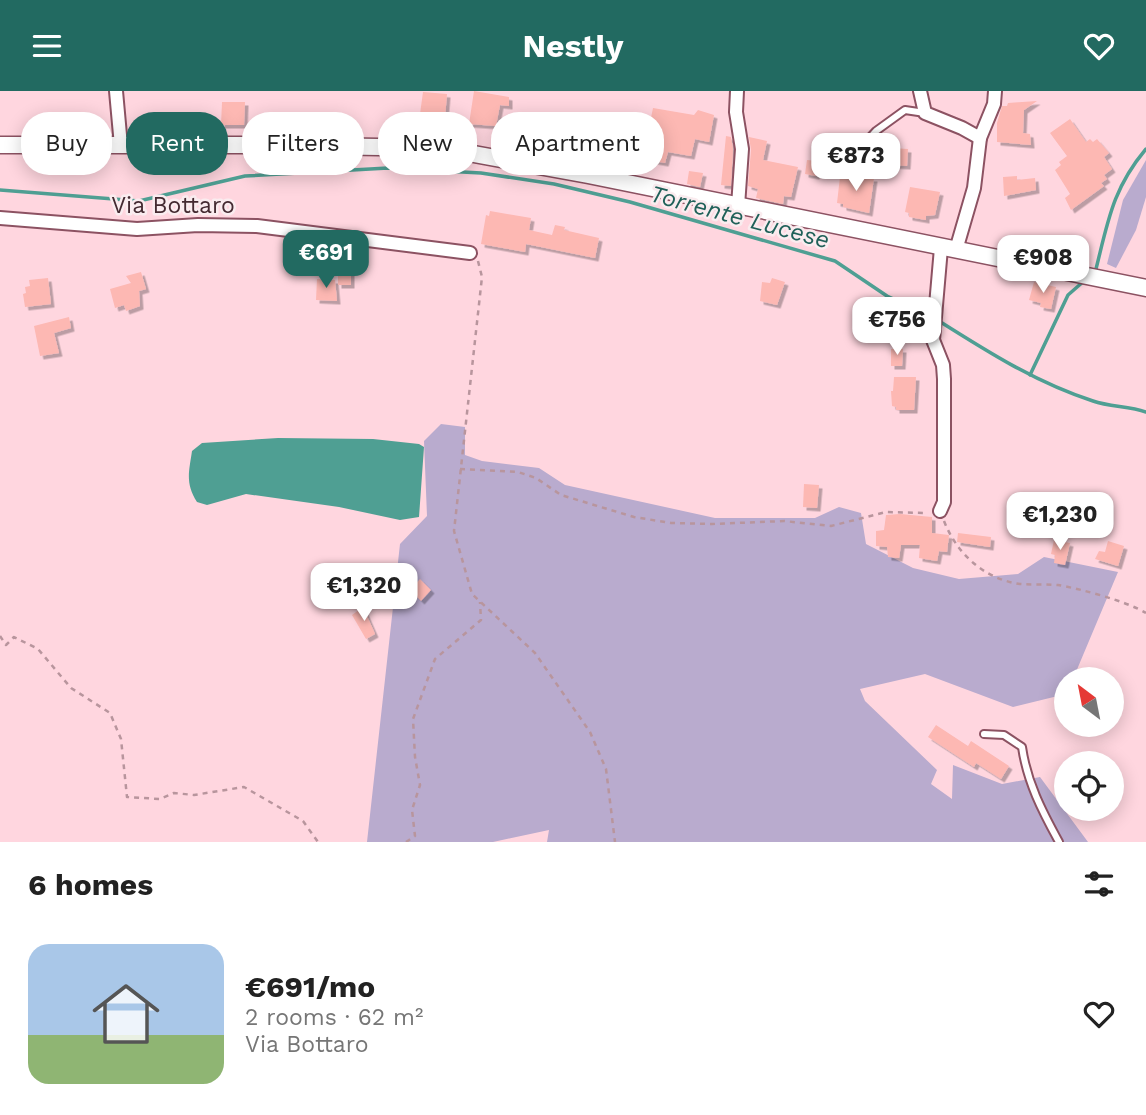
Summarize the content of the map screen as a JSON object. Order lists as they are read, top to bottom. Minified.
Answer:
{"streets":{"street":["Via Bottaro"]},"water":["Torrente Lucese"],"north":"top left","page":{"header":"Nestly","chip":["Buy","Rent","Filters","New","Apartment"],"price":["€873","€691","€908","€756","€1,230","€1,320"],"heading":"6 homes","list":[{"name":"€691/mo","note":"2 rooms · 62 m² · Via Bottaro"}]}}
